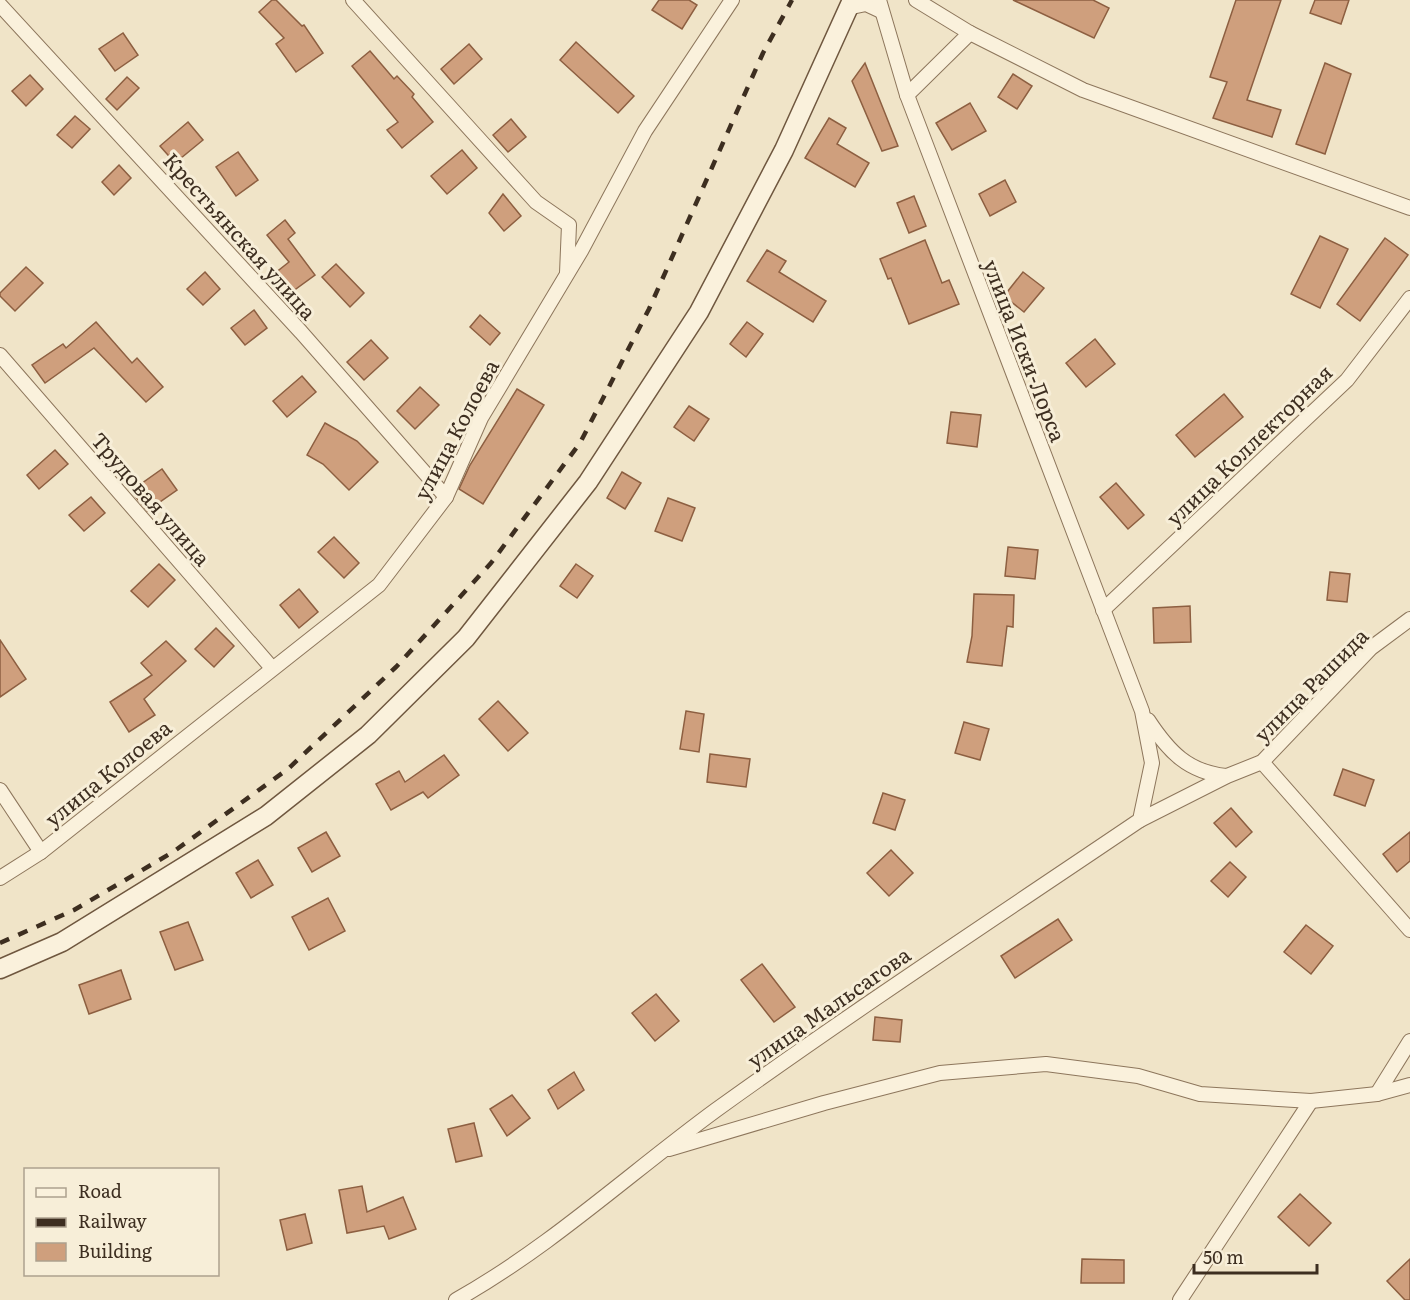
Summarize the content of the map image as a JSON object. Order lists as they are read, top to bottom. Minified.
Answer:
{"streets":{"street":["Крестьянская улица","улица Иски-Лорса","улица Колоева","улица Коллекторная","Трудовая улица","улица Рашида","улица Мальсагова"]},"crossings":[["Крестьянская улица","улица Колоева"],["улица Иски-Лорса","улица Коллекторная"],["улица Колоева","Трудовая улица"],["улица Рашида","улица Мальсагова"]],"legend":["Road","Railway","Building"],"scale_bar":"50 m"}
